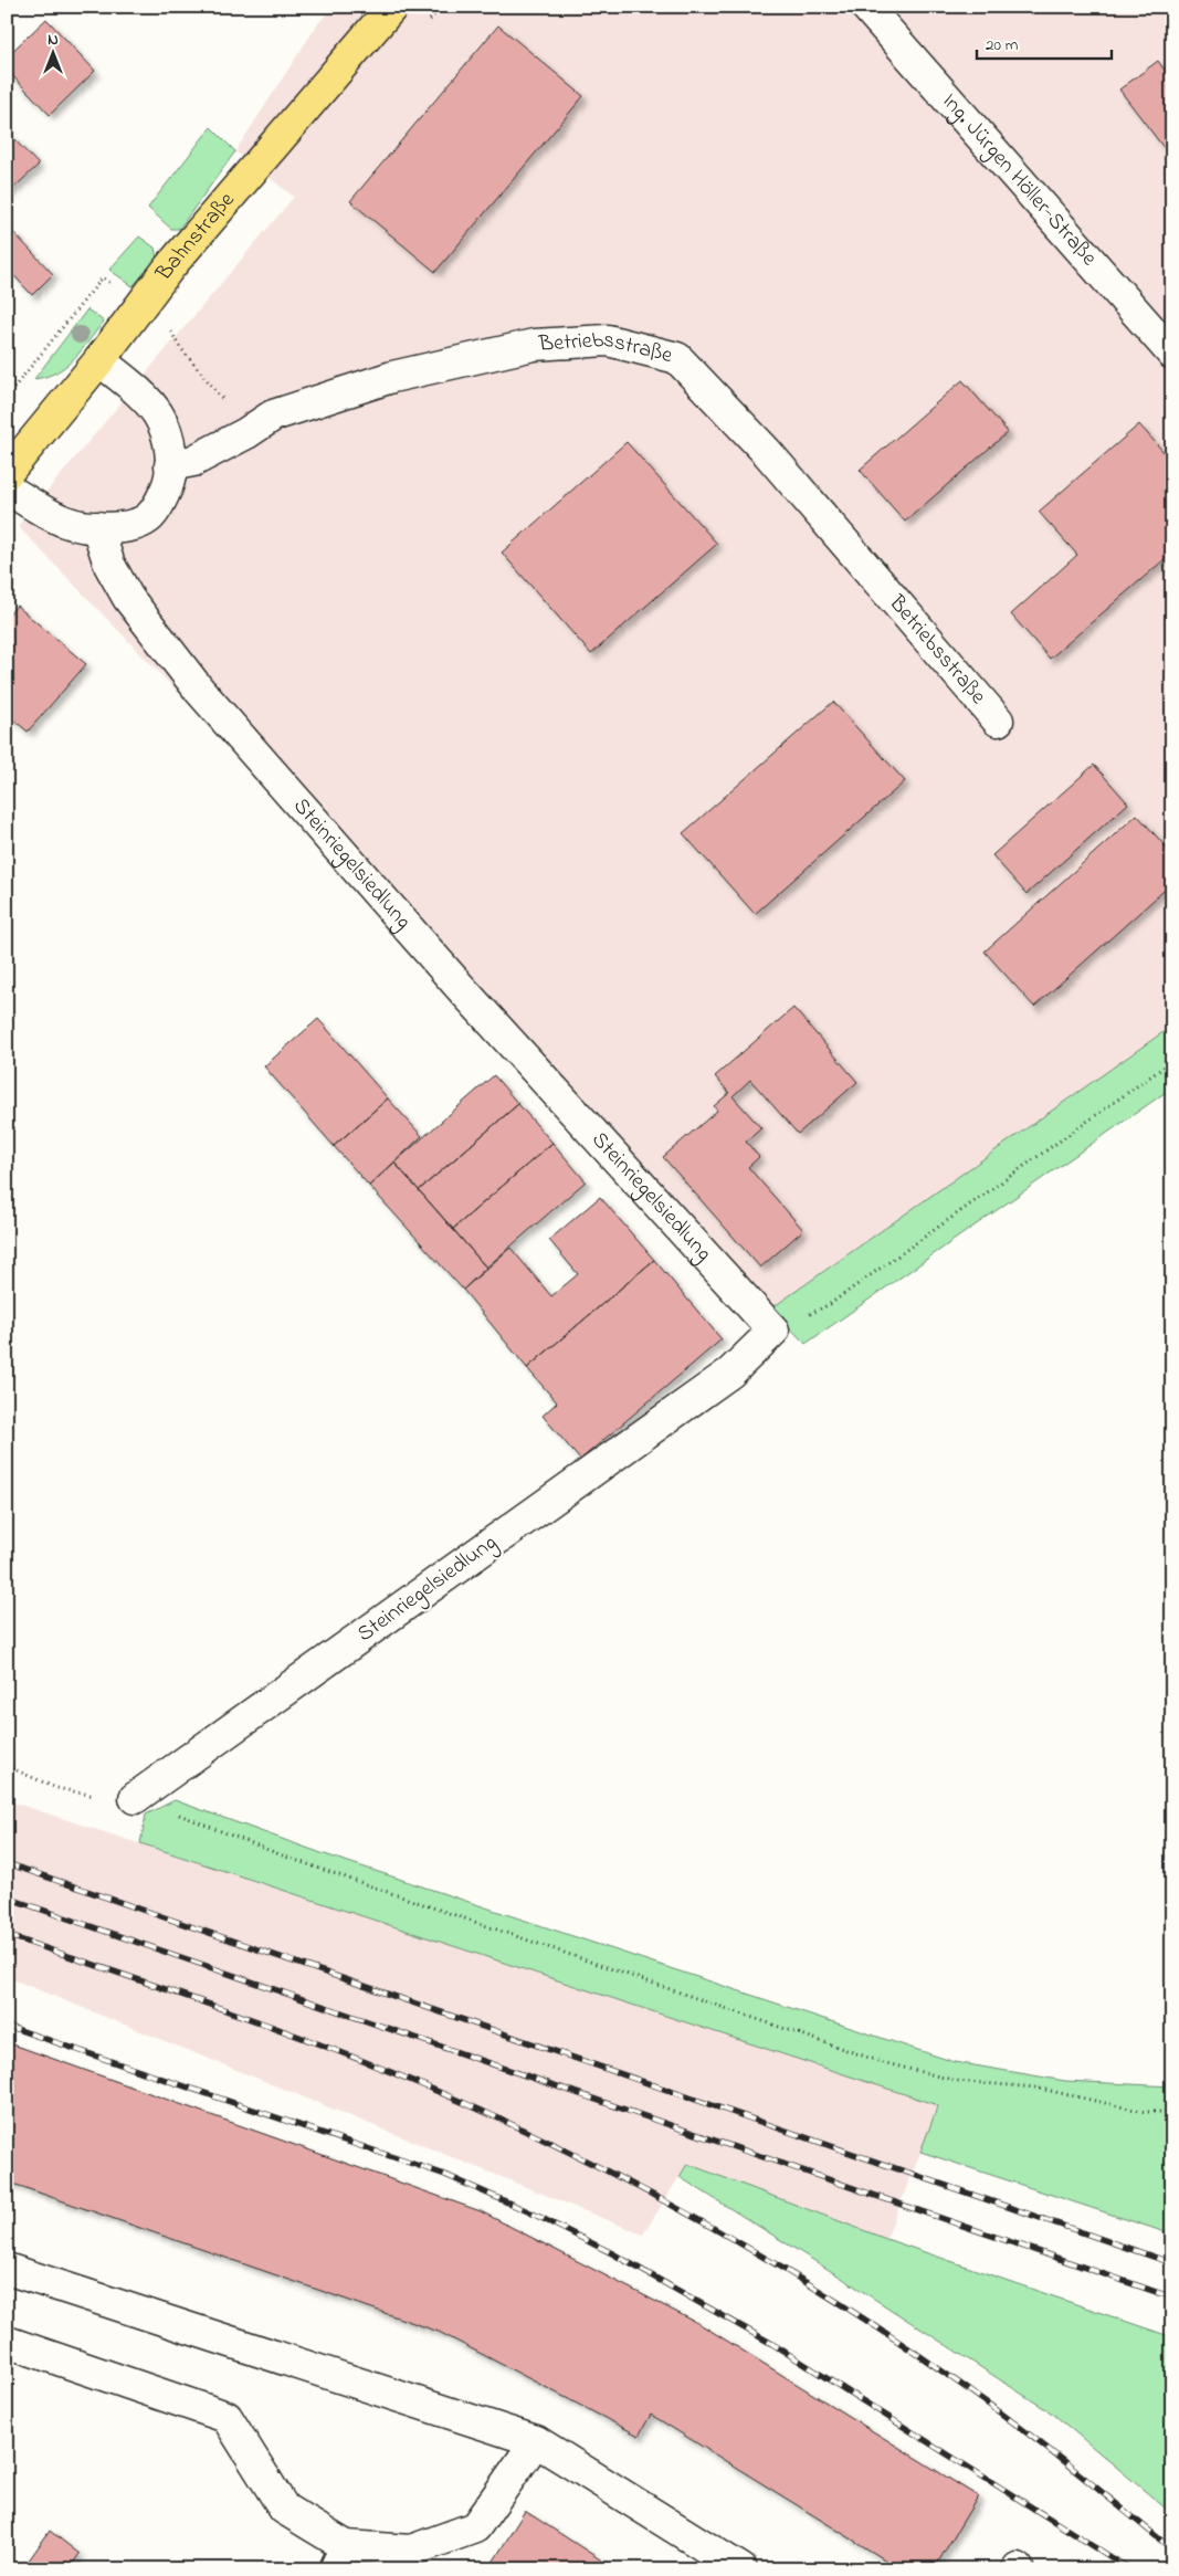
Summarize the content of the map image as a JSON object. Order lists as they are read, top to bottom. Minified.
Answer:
{"streets":{"main road":["Bahnstraße"],"street":["Ing. Jürgen Höller-Straße","Betriebsstraße","Steinriegelsiedlung"]},"scale_bar":"20 m","north":"top"}
